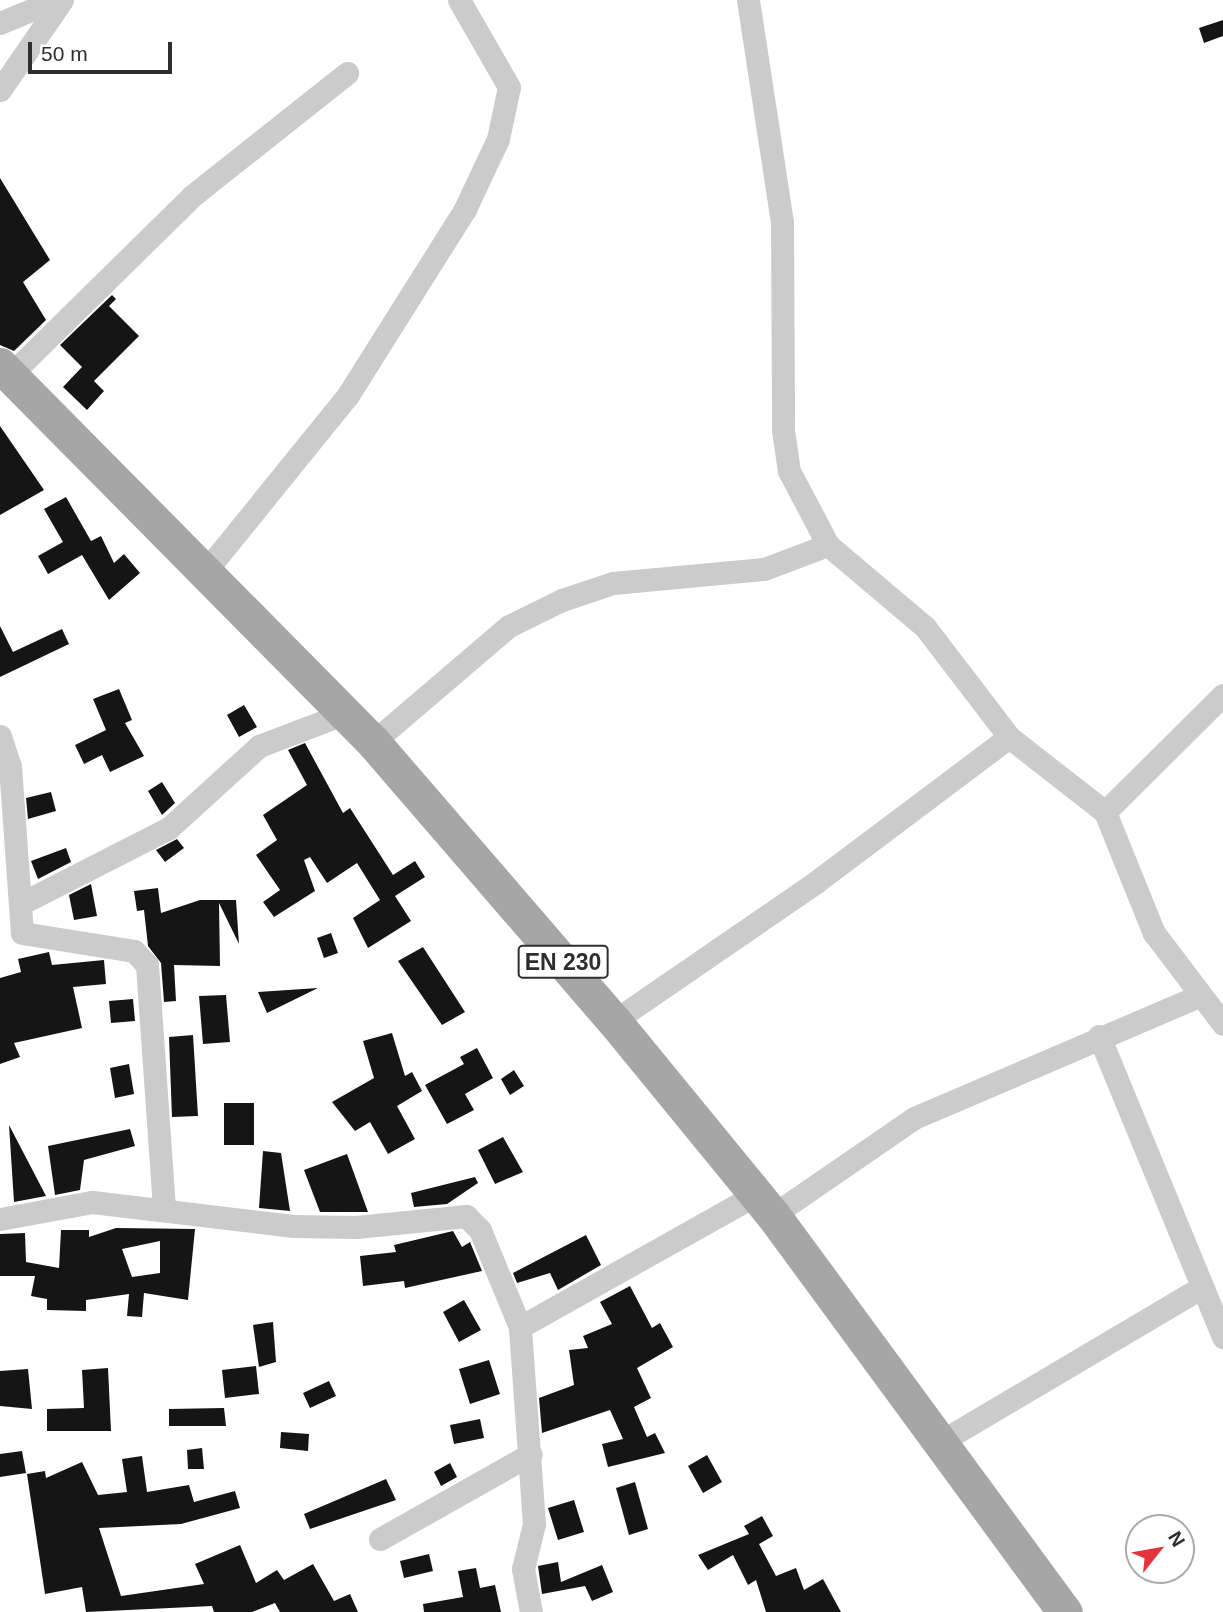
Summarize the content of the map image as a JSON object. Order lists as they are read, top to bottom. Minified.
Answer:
{"streets":{"main road":["EN 230"]},"scale_bar":"50 m","north":"top right"}
